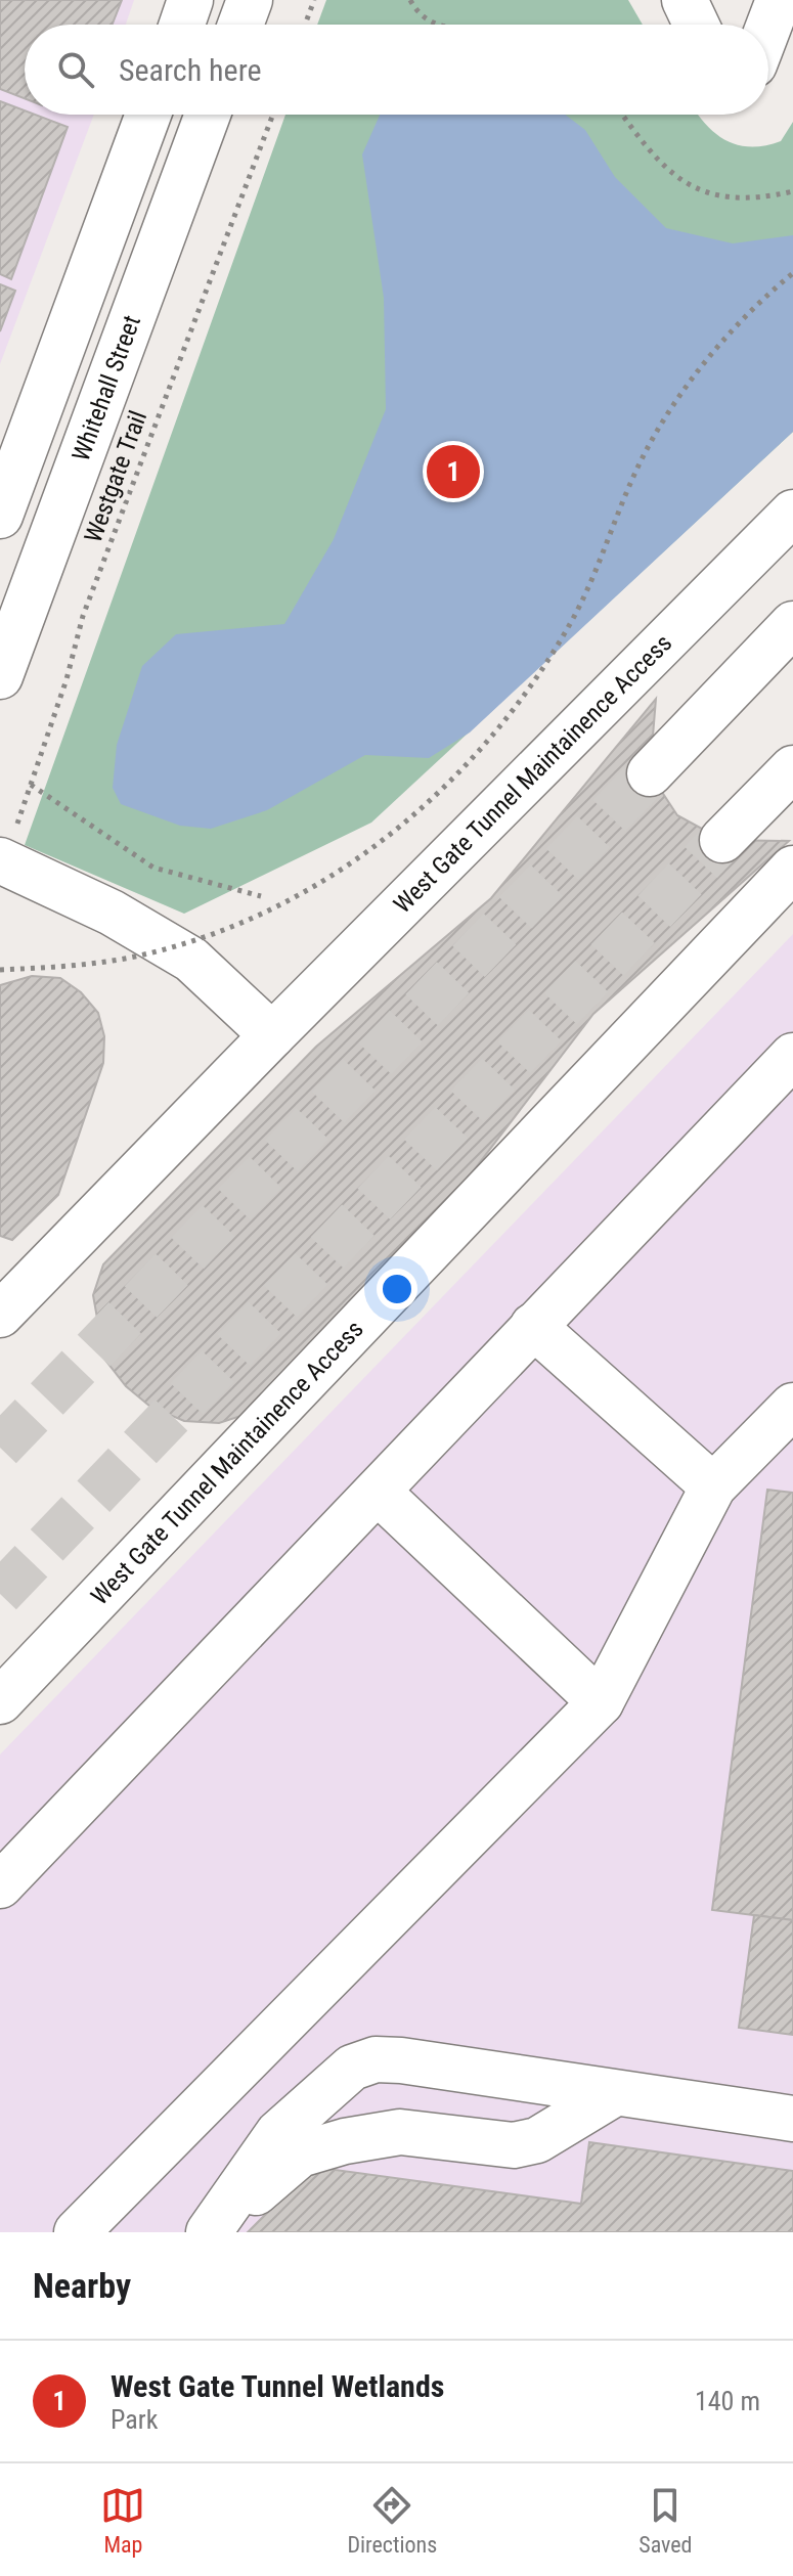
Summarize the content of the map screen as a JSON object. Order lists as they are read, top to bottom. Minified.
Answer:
{"streets":{"main road":["Whitehall Street","West Gate Tunnel Maintainence Access"],"path":["Westgate Trail"]},"page":{"search":"Search here","pins":"1","heading":"Nearby","list":[{"mark":"1","name":"West Gate Tunnel Wetlands","note":"Park","value":"140 m"}],"nav":["Map","Directions","Saved"]}}
